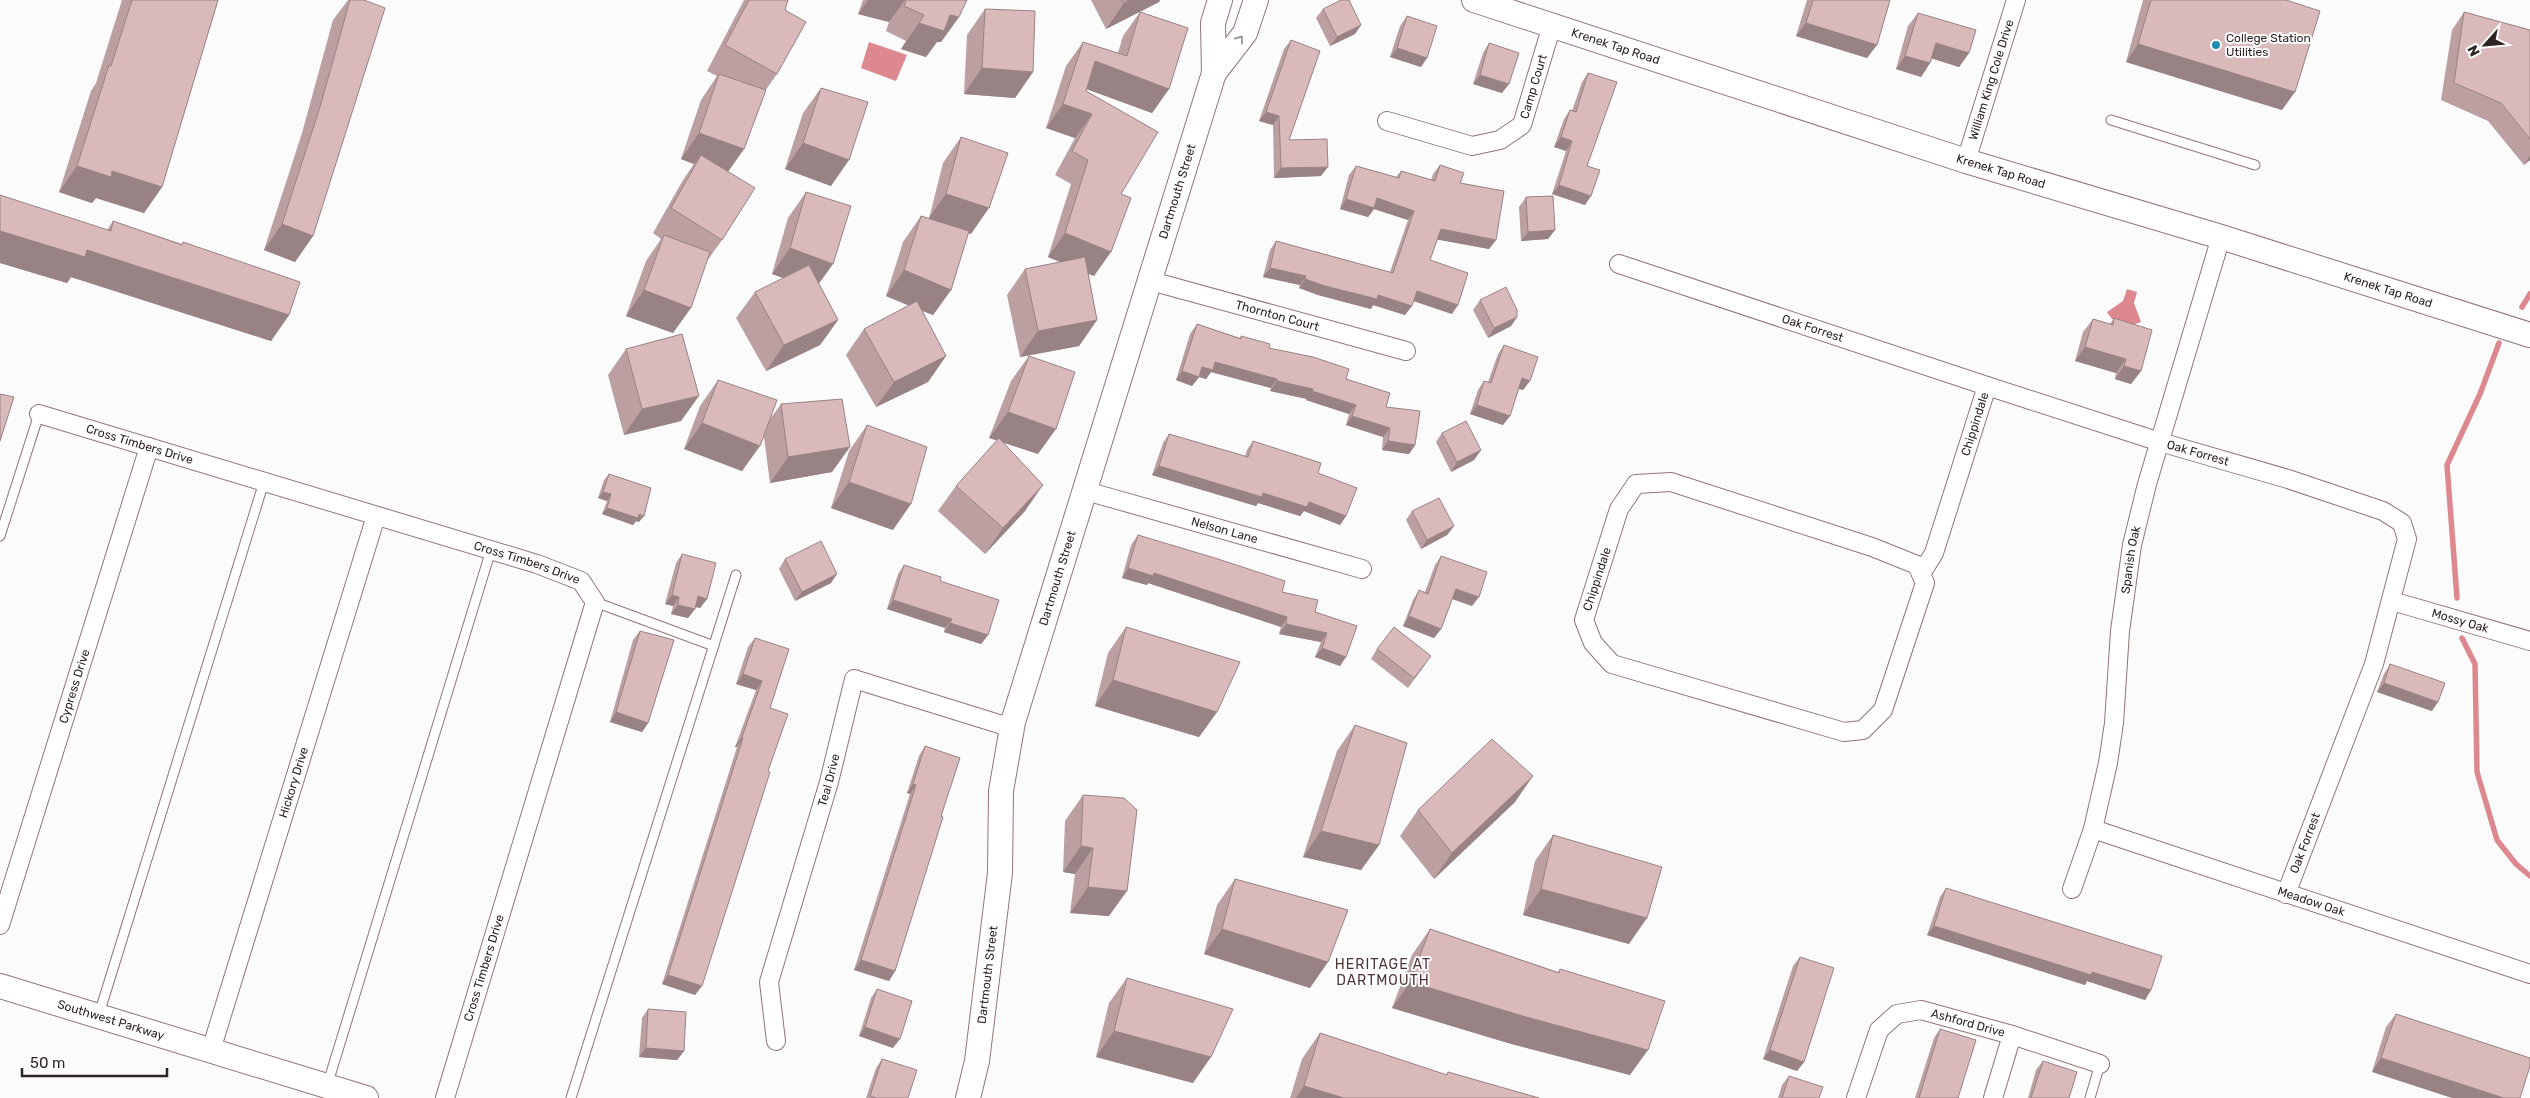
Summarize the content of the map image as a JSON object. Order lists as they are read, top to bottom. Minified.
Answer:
{"streets":{"street":["Krenek Tap Road","William King Cole Drive","Camp Court","Dartmouth Street","Thornton Court","Oak Forrest","Chippindale","Cross Timbers Drive","Nelson Lane","Spanish Oak","Mossy Oak","Cypress Drive","Teal Drive","Hickory Drive","Meadow Oak","Southwest Parkway","Ashford Drive"]},"crossings":[["Krenek Tap Road","William King Cole Drive"],["Krenek Tap Road","Camp Court"],["Krenek Tap Road","Spanish Oak"],["Dartmouth Street","Thornton Court"],["Dartmouth Street","Nelson Lane"],["Dartmouth Street","Teal Drive"],["Oak Forrest","Chippindale"],["Oak Forrest","Spanish Oak"],["Oak Forrest","Mossy Oak"],["Oak Forrest","Meadow Oak"],["Cross Timbers Drive","Cypress Drive"],["Cross Timbers Drive","Hickory Drive"],["Spanish Oak","Meadow Oak"],["Hickory Drive","Southwest Parkway"]],"districts":["HERITAGE AT DARTMOUTH"],"places":["College Station Utilities"],"scale_bar":"50 m","north":"bottom left"}
